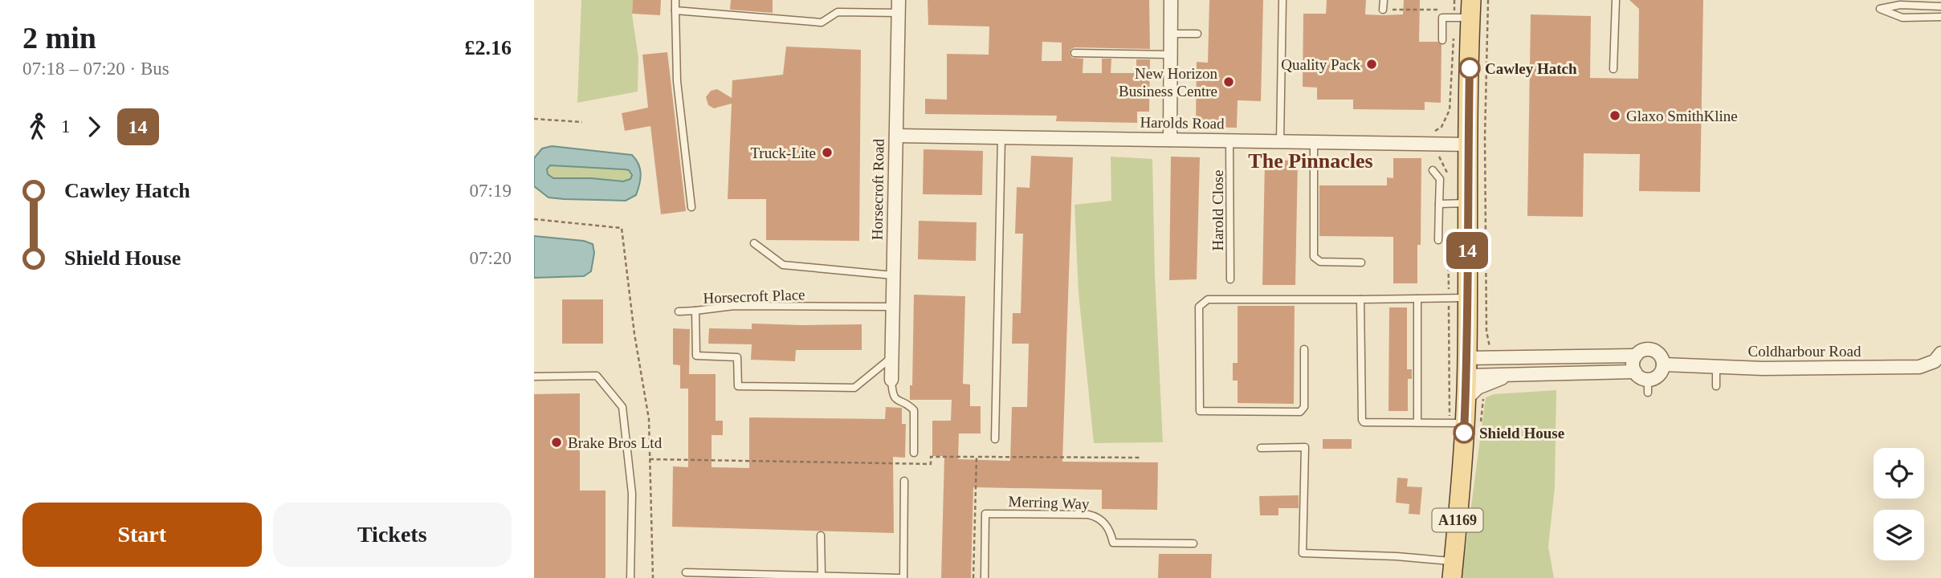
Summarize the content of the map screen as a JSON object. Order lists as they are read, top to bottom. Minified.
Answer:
{"streets":{"main road":["A1169"],"street":["Harolds Road","Horsecroft Road","Coldharbour Road"],"lane":["Harold Close","Horsecroft Place","Merring Way"]},"crossings":[["Harolds Road","Horsecroft Road"],["Harolds Road","Harold Close"],["Harolds Road","A1169"],["Horsecroft Road","Horsecroft Place"]],"districts":["The Pinnacles"],"places":["Quality Pack","Cawley Hatch","New Horizon Business Centre","Glaxo SmithKline","Truck-Lite","Shield House","Brake Bros Ltd"],"lines":["bus line 14"],"page":{"heading":["2 min","07:18 – 07:20 · Bus","£2.16"],"on_map":"14","legs":["1","14"],"list":[{"name":"Cawley Hatch","value":"07:19"},{"name":"Shield House","value":"07:20"}],"buttons":["Start","Tickets"]}}
